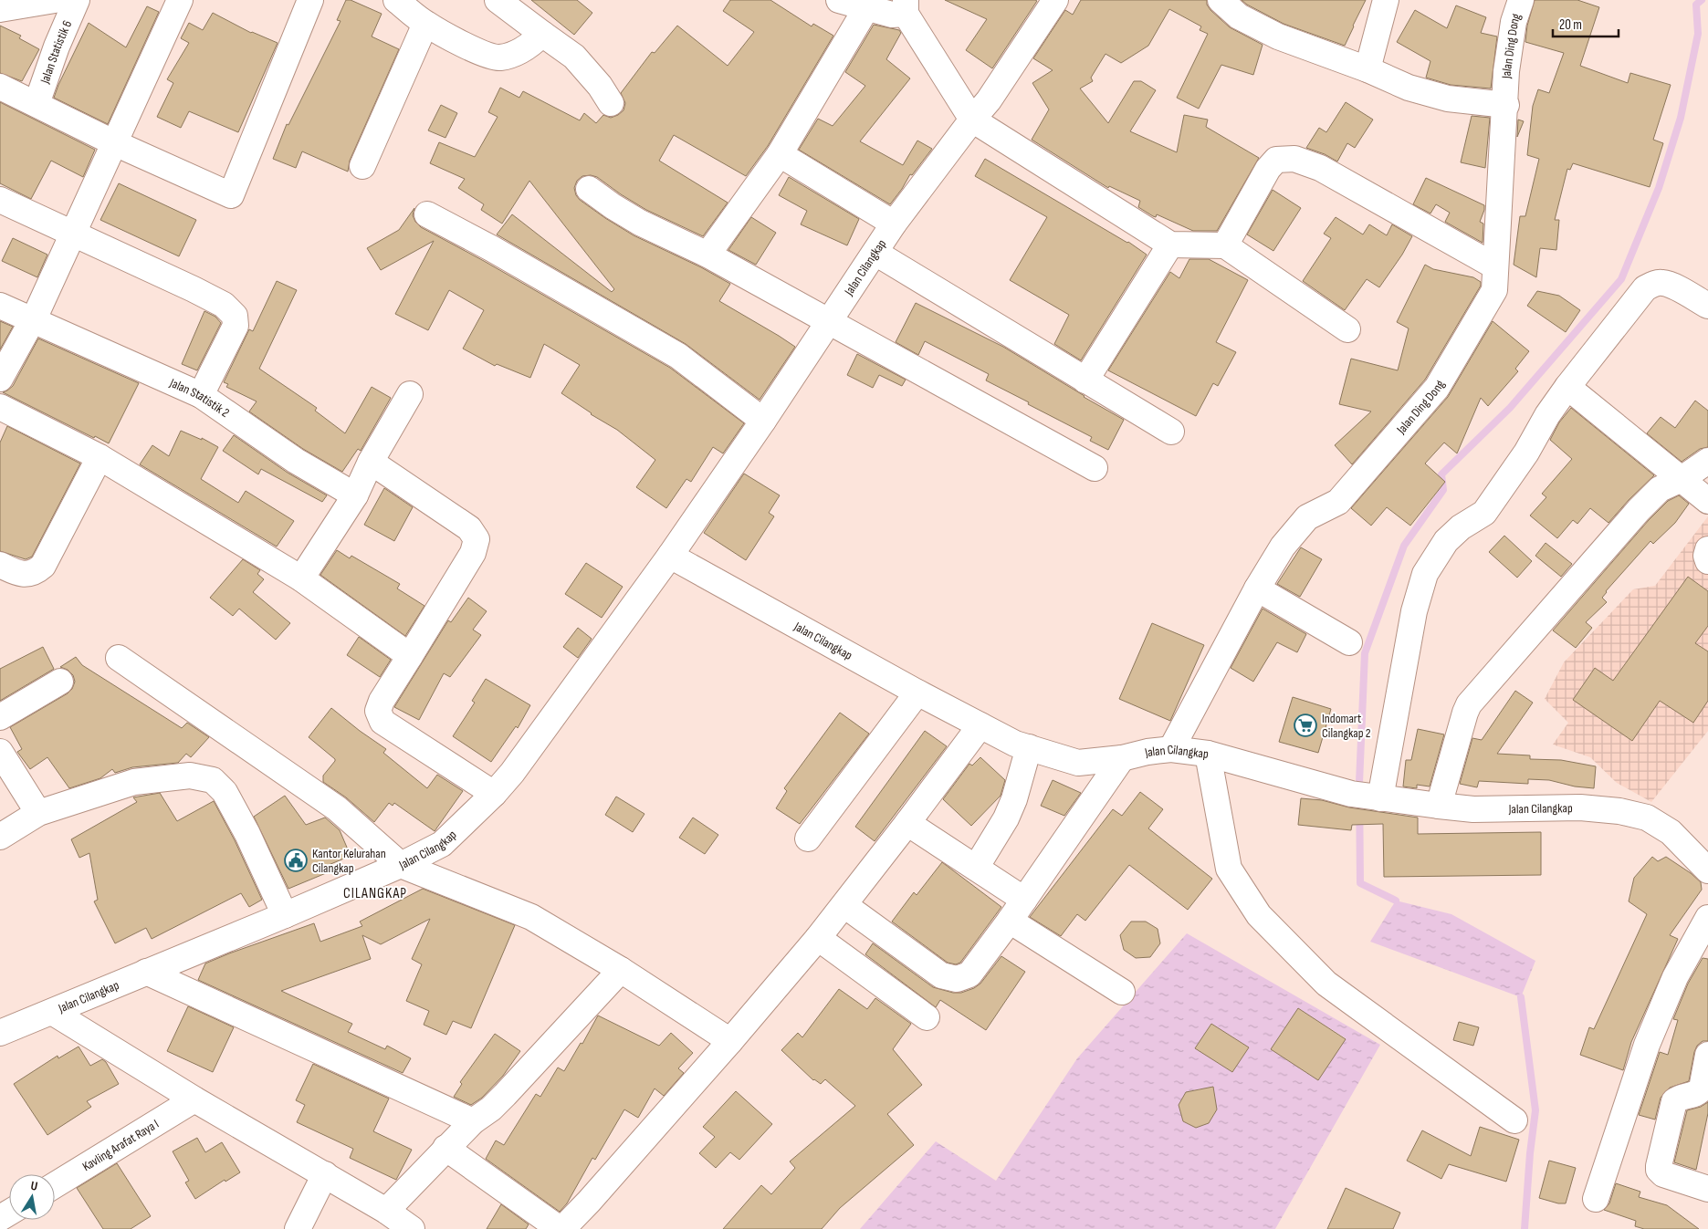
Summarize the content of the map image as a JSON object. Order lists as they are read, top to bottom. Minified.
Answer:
{"streets":{"street":["Jalan Ding Dong","Jalan Statistik 6","Jalan Cilangkap","Jalan Statistik 2","Kavling Arafat Raya I"]},"crossings":[["Jalan Ding Dong","Jalan Cilangkap"]],"districts":["CILANGKAP"],"places":{"supermarket":["Indomart Cilangkap 2"],"public building":["Kantor Kelurahan Cilangkap"]},"scale_bar":"20 m","north":"top"}
